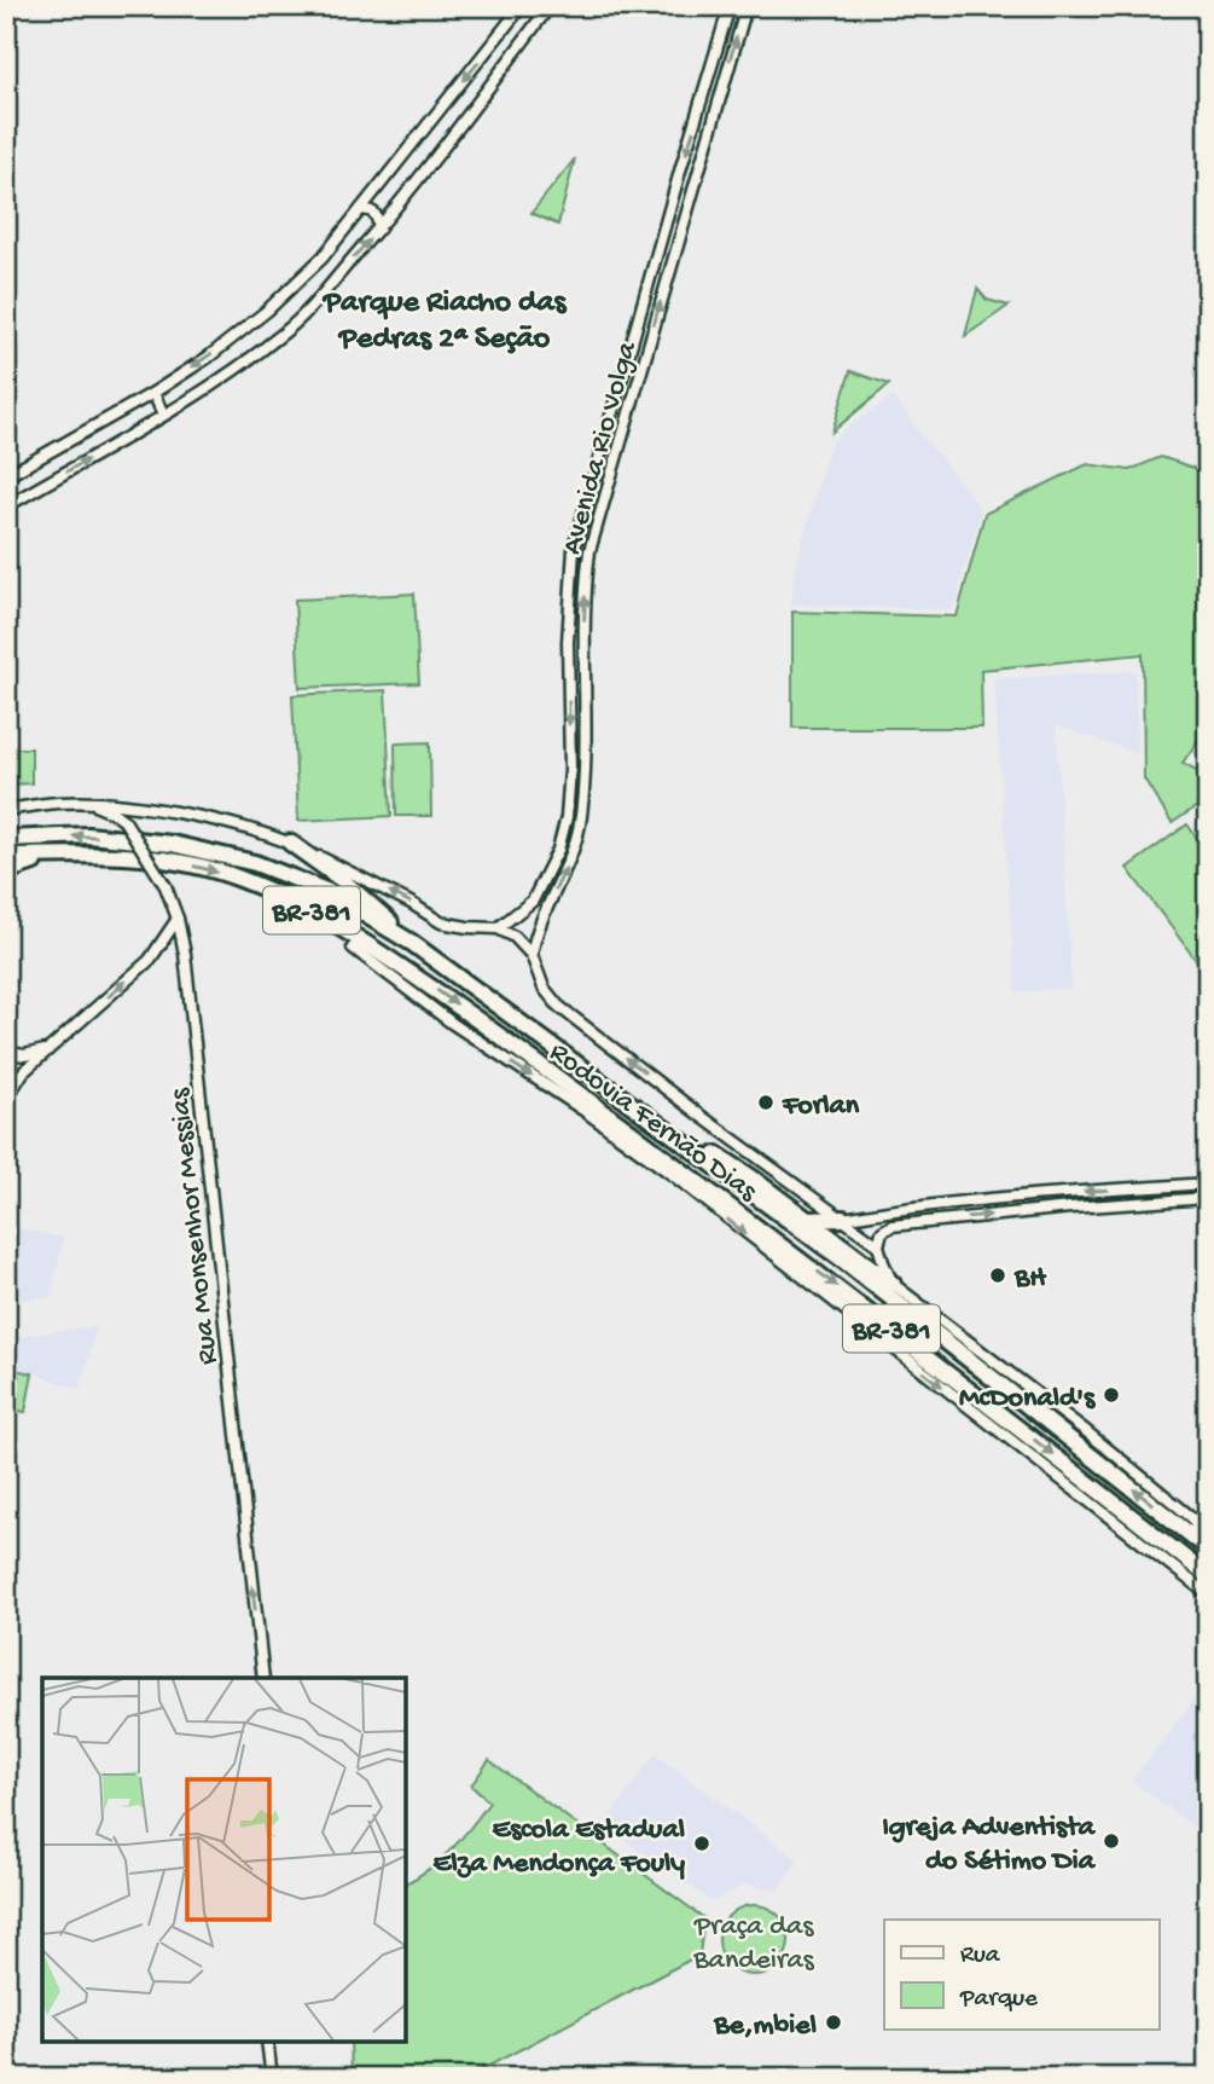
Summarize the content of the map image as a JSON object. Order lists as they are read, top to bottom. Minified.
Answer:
{"streets":{"highway":["BR-381","Rodovia Fernão Dias"],"street":["Avenida Rio Volga","Rua Monsenhor Messias"]},"crossings":[["Avenida Rio Volga","BR-381"],["Avenida Rio Volga","Rodovia Fernão Dias"],["BR-381","Rodovia Fernão Dias"],["BR-381","Rua Monsenhor Messias"]],"one_way":["Rua Monsenhor Messias"],"districts":["Parque Riacho das Pedras 2ª Seção"],"parks":["Praça das Bandeiras"],"places":["Forlan","BH","McDonald's","Igreja Adventista do Sétimo Dia","Escola Estadual Elza Mendonça Fouly","Be,mbiel"],"legend":["Rua","Parque"]}
